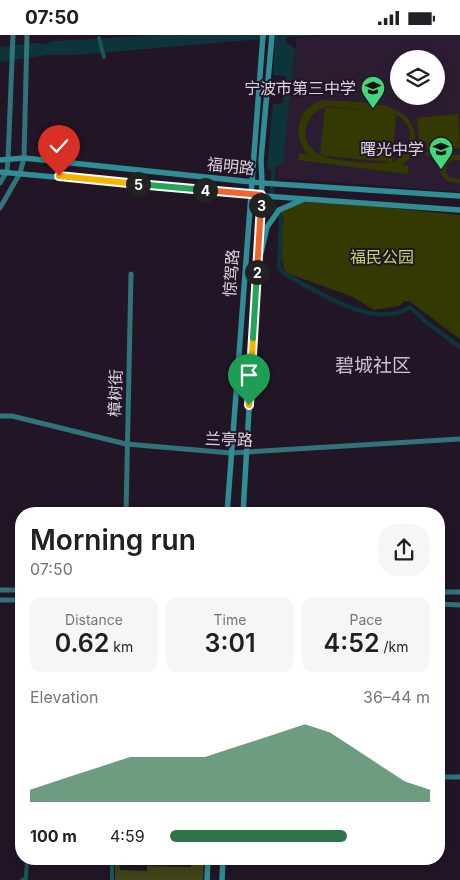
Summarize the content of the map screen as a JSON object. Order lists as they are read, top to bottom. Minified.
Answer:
{"streets":{"main road":["福明路","惊驾路"],"street":["樟树街","兰亭路"]},"crossings":[["福明路","惊驾路"],["惊驾路","兰亭路"],["樟树街","兰亭路"]],"districts":["碧城社区"],"parks":["福民公园"],"places":{"school or university":["宁波市第三中学","曙光中学"]},"page":{"status":"07:50","pins":["5","4","3","2"],"heading":["Morning run","07:50"],"stats":[["Distance","0.62 km"],["Time","3:01"],["Pace","4:52 /km"]],"chart":["Elevation","36–44 m"],"list":[{"name":"100 m","note":"4:59"}]}}
